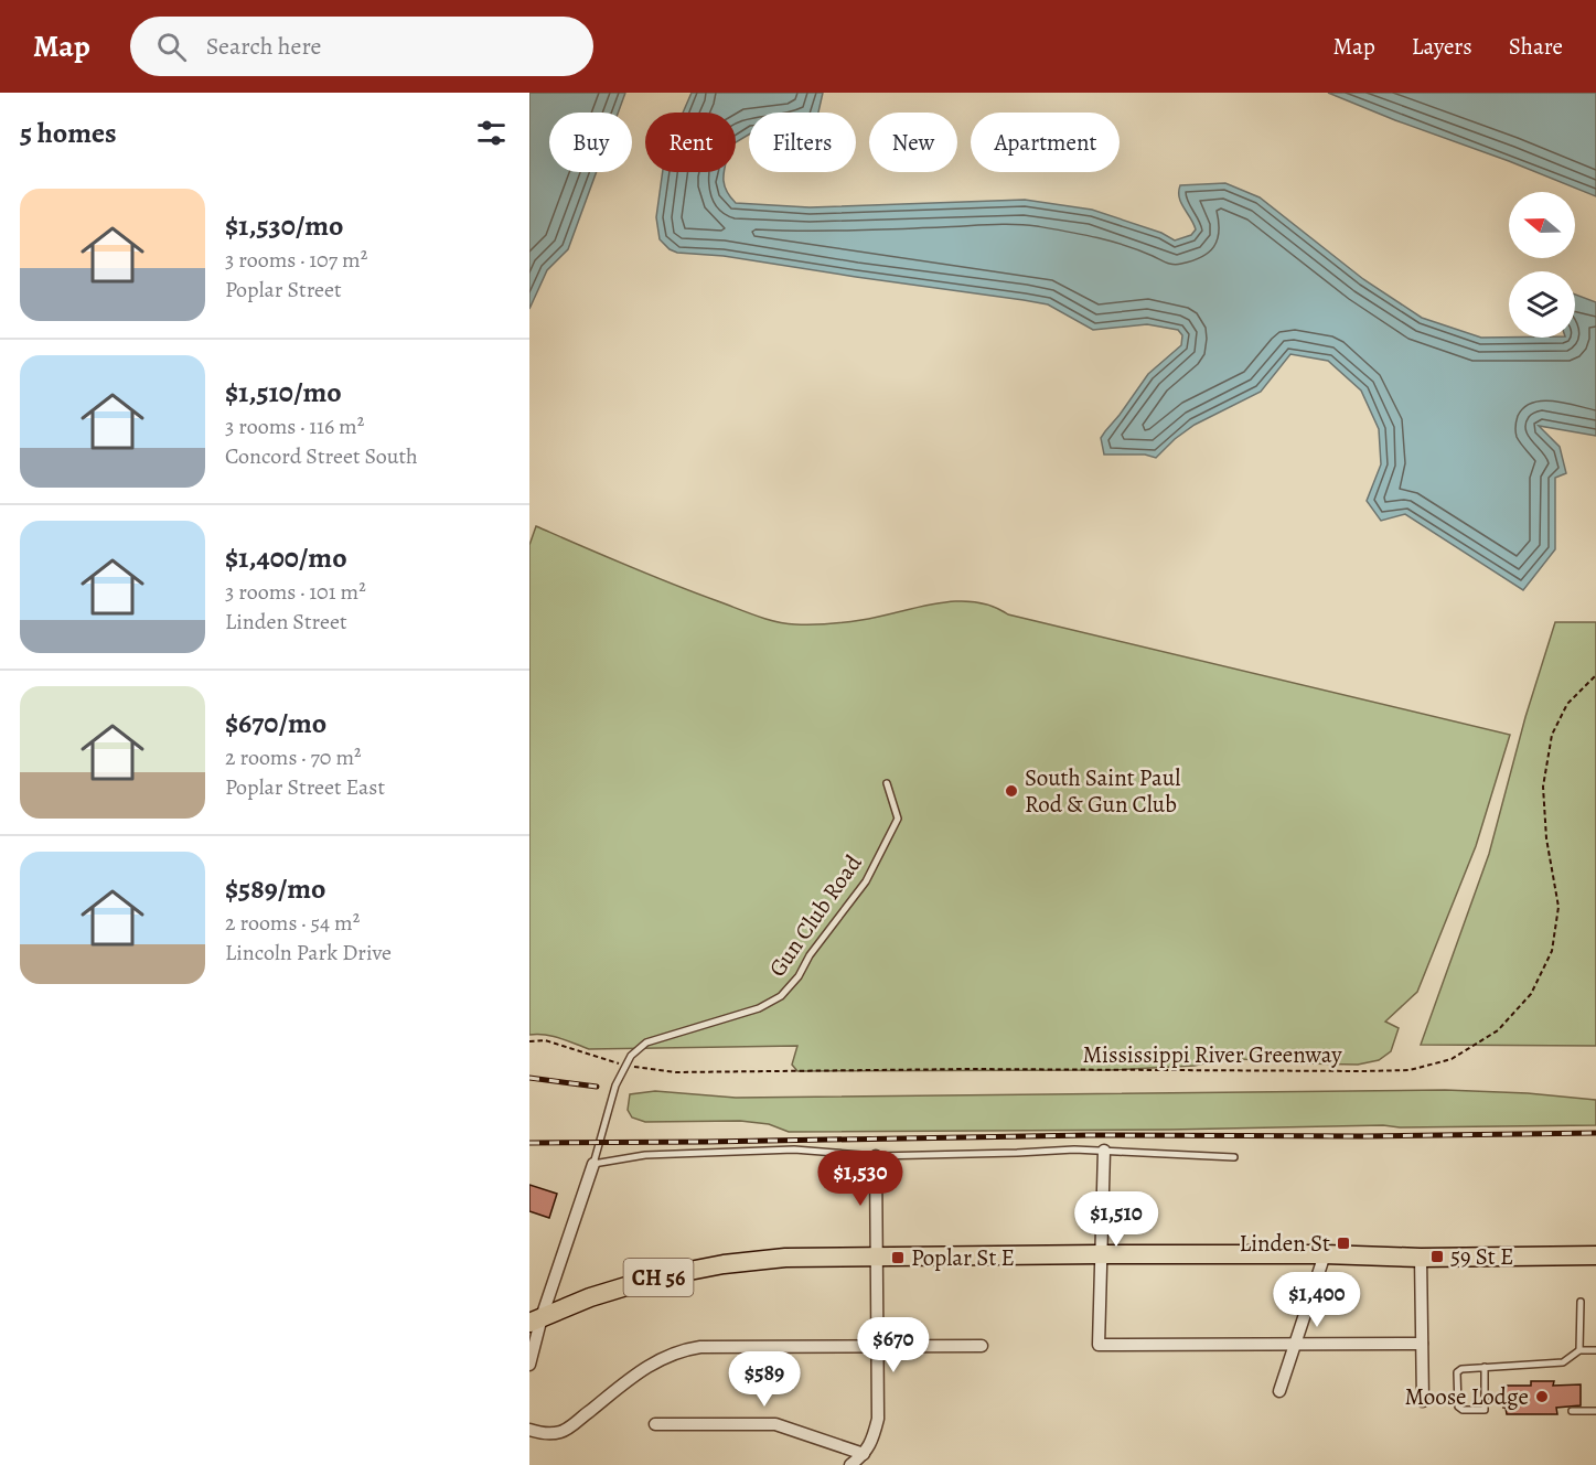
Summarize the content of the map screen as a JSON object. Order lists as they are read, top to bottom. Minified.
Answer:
{"streets":{"main road":["CH 56"],"lane":["Gun Club Road"],"path":["Mississippi River Greenway"]},"crossings":[["Gun Club Road","Mississippi River Greenway"]],"places":{"other":["South Saint Paul Rod & Gun Club","Moose Lodge"],"transit":["Linden St","59 St E","Poplar St E"]},"north":"left","page":{"header":"Map","search":"Search here","nav":["Map","Layers","Share"],"heading":"5 homes","chip":["Buy","Rent","Filters","New","Apartment"],"list":[{"name":"$1,530/mo","note":"3 rooms · 107 m² · Poplar Street"},{"name":"$1,510/mo","note":"3 rooms · 116 m² · Concord Street South"},{"name":"$1,400/mo","note":"3 rooms · 101 m² · Linden Street"},{"name":"$670/mo","note":"2 rooms · 70 m² · Poplar Street East"},{"name":"$589/mo","note":"2 rooms · 54 m² · Lincoln Park Drive"}],"price":["$1,530","$1,510","$1,400","$670","$589"]}}
